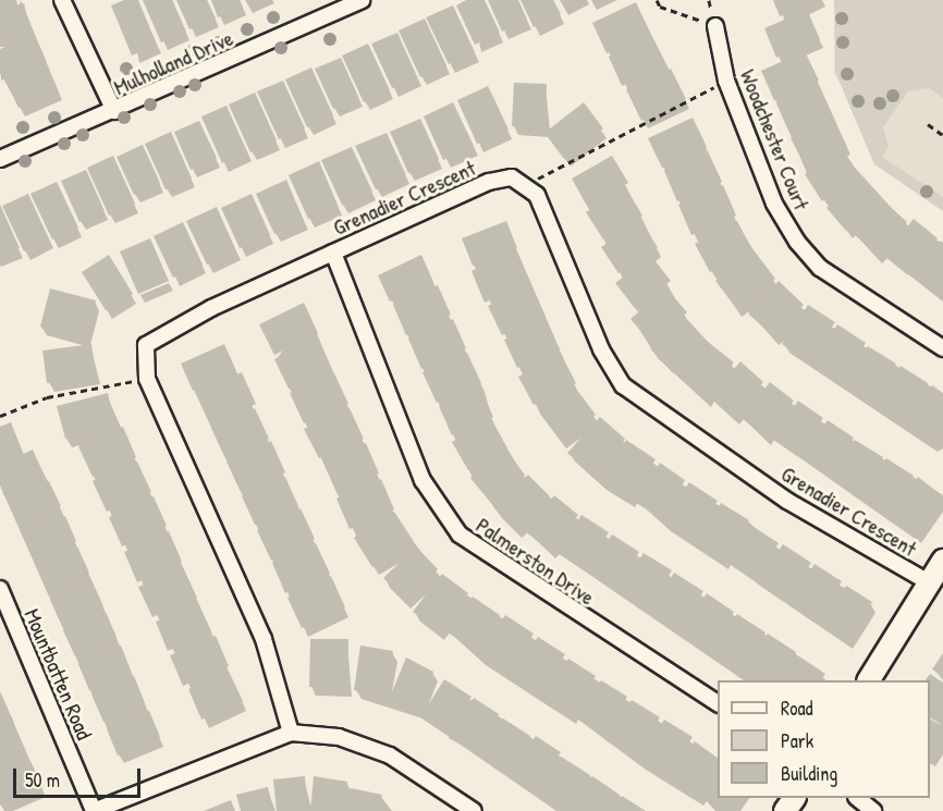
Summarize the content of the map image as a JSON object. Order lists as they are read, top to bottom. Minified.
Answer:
{"streets":{"street":["Mulholland Drive","Woodchester Court","Grenadier Crescent","Palmerston Drive","Mountbatten Road"]},"crossings":[["Grenadier Crescent","Palmerston Drive"]],"legend":["Road","Park","Building"],"scale_bar":"50 m"}
